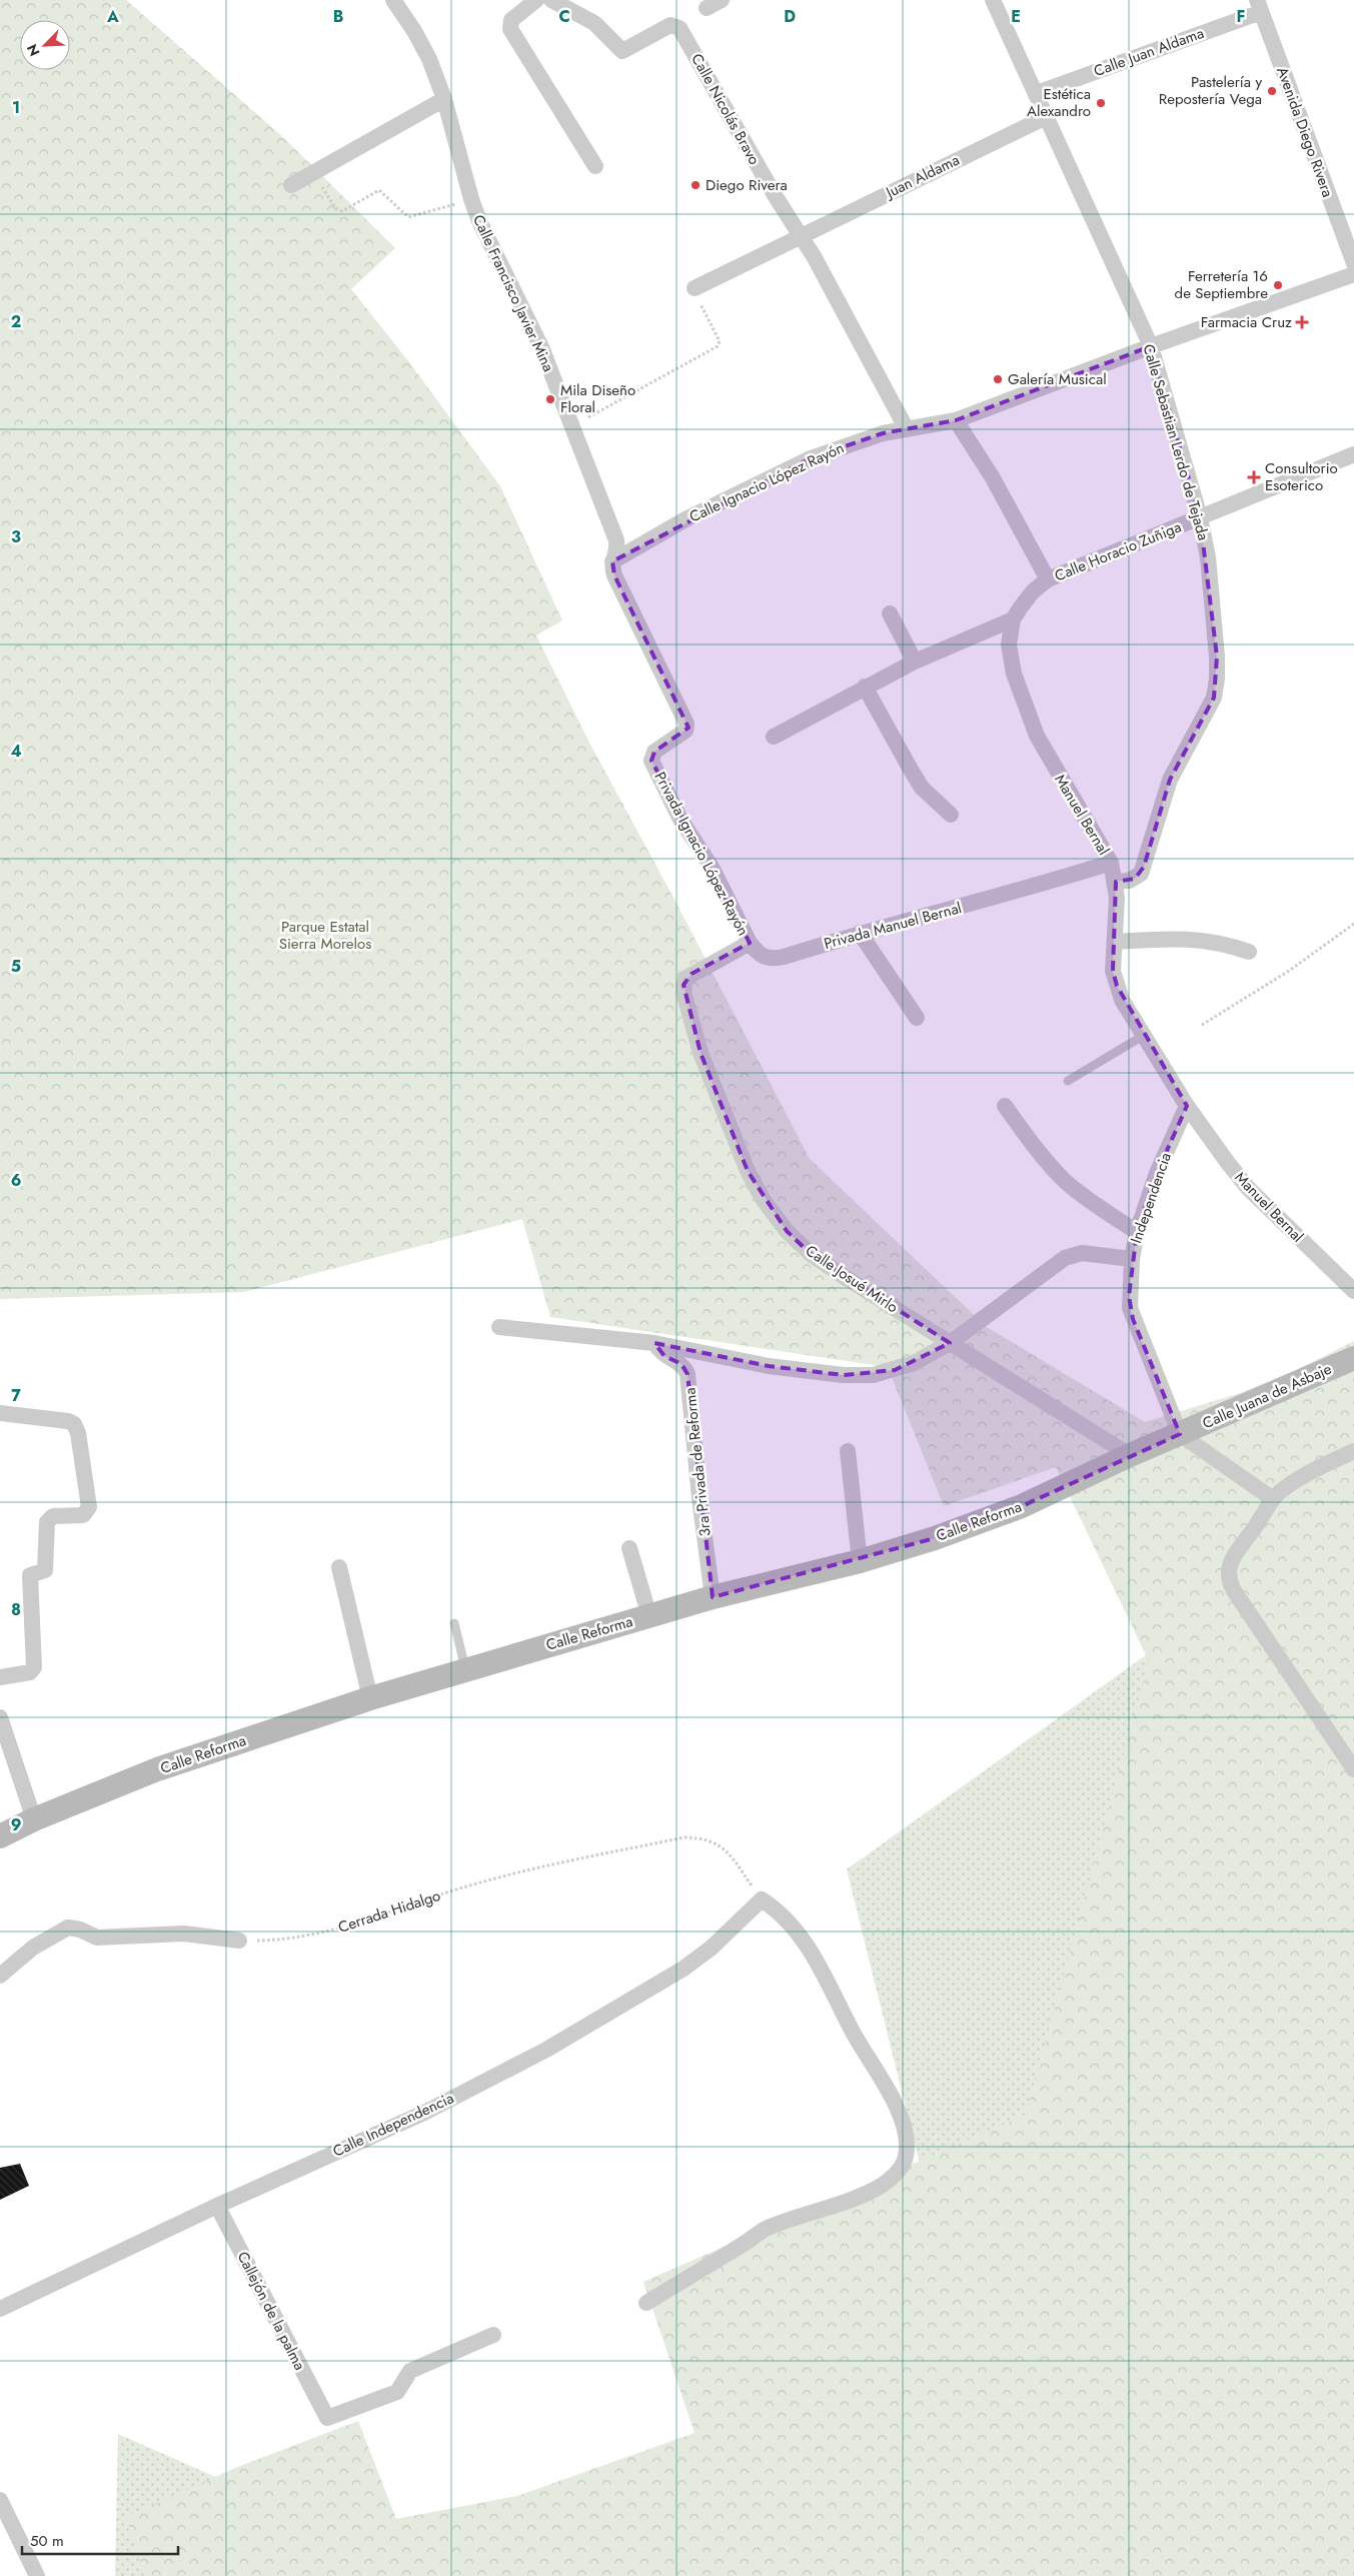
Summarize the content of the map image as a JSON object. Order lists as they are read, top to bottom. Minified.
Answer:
{"streets":{"street":["Calle Juan Aldama","Calle Nicolás Bravo","Avenida Diego Rivera","Juan Aldama","Calle Francisco Javier Mina","Calle Sebastian Lerdo de Tejada","Calle Ignacio López Rayón","Calle Horacio Zuñiga","Manuel Bernal","Privada Ignacio López Rayón","Privada Manuel Bernal","Independencia","Calle Josué Mirlo","Calle Juana de Asbaje","3ra Privada de Reforma","Calle Reforma","Calle Independencia","Callejón de la palma"],"path":["Cerrada Hidalgo"]},"crossings":[["Calle Juan Aldama","Avenida Diego Rivera"],["Calle Juan Aldama","Calle Sebastian Lerdo de Tejada"],["Calle Nicolás Bravo","Juan Aldama"],["Calle Nicolás Bravo","Calle Ignacio López Rayón"],["Juan Aldama","Calle Sebastian Lerdo de Tejada"],["Calle Francisco Javier Mina","Calle Ignacio López Rayón"],["Calle Francisco Javier Mina","Privada Ignacio López Rayón"],["Calle Sebastian Lerdo de Tejada","Calle Ignacio López Rayón"],["Calle Sebastian Lerdo de Tejada","Calle Horacio Zuñiga"],["Calle Sebastian Lerdo de Tejada","Manuel Bernal"],["Calle Horacio Zuñiga","Manuel Bernal"],["Manuel Bernal","Privada Manuel Bernal"],["Manuel Bernal","Independencia"],["Privada Ignacio López Rayón","Privada Manuel Bernal"],["Privada Ignacio López Rayón","Calle Josué Mirlo"],["Privada Manuel Bernal","Calle Josué Mirlo"],["Independencia","Calle Juana de Asbaje"],["Independencia","Calle Reforma"],["Calle Josué Mirlo","Calle Reforma"],["Calle Juana de Asbaje","Calle Reforma"],["3ra Privada de Reforma","Calle Reforma"],["Cerrada Hidalgo","Calle Independencia"],["Calle Independencia","Callejón de la palma"]],"parks":["Parque Estatal Sierra Morelos"],"places":{"other":["Pastelería y Repostería Vega","Estética Alexandro","Diego Rivera","Ferretería 16 de Septiembre","Galería Musical","Mila Diseño Floral"],"health":["Farmacia Cruz","Consultorio Esoterico"]},"scale_bar":"50 m","north":"bottom left","grid":{"columns":["A","B","C","D","E","F"],"rows":["1","2","3","4","5","6","7","8","9"]}}
